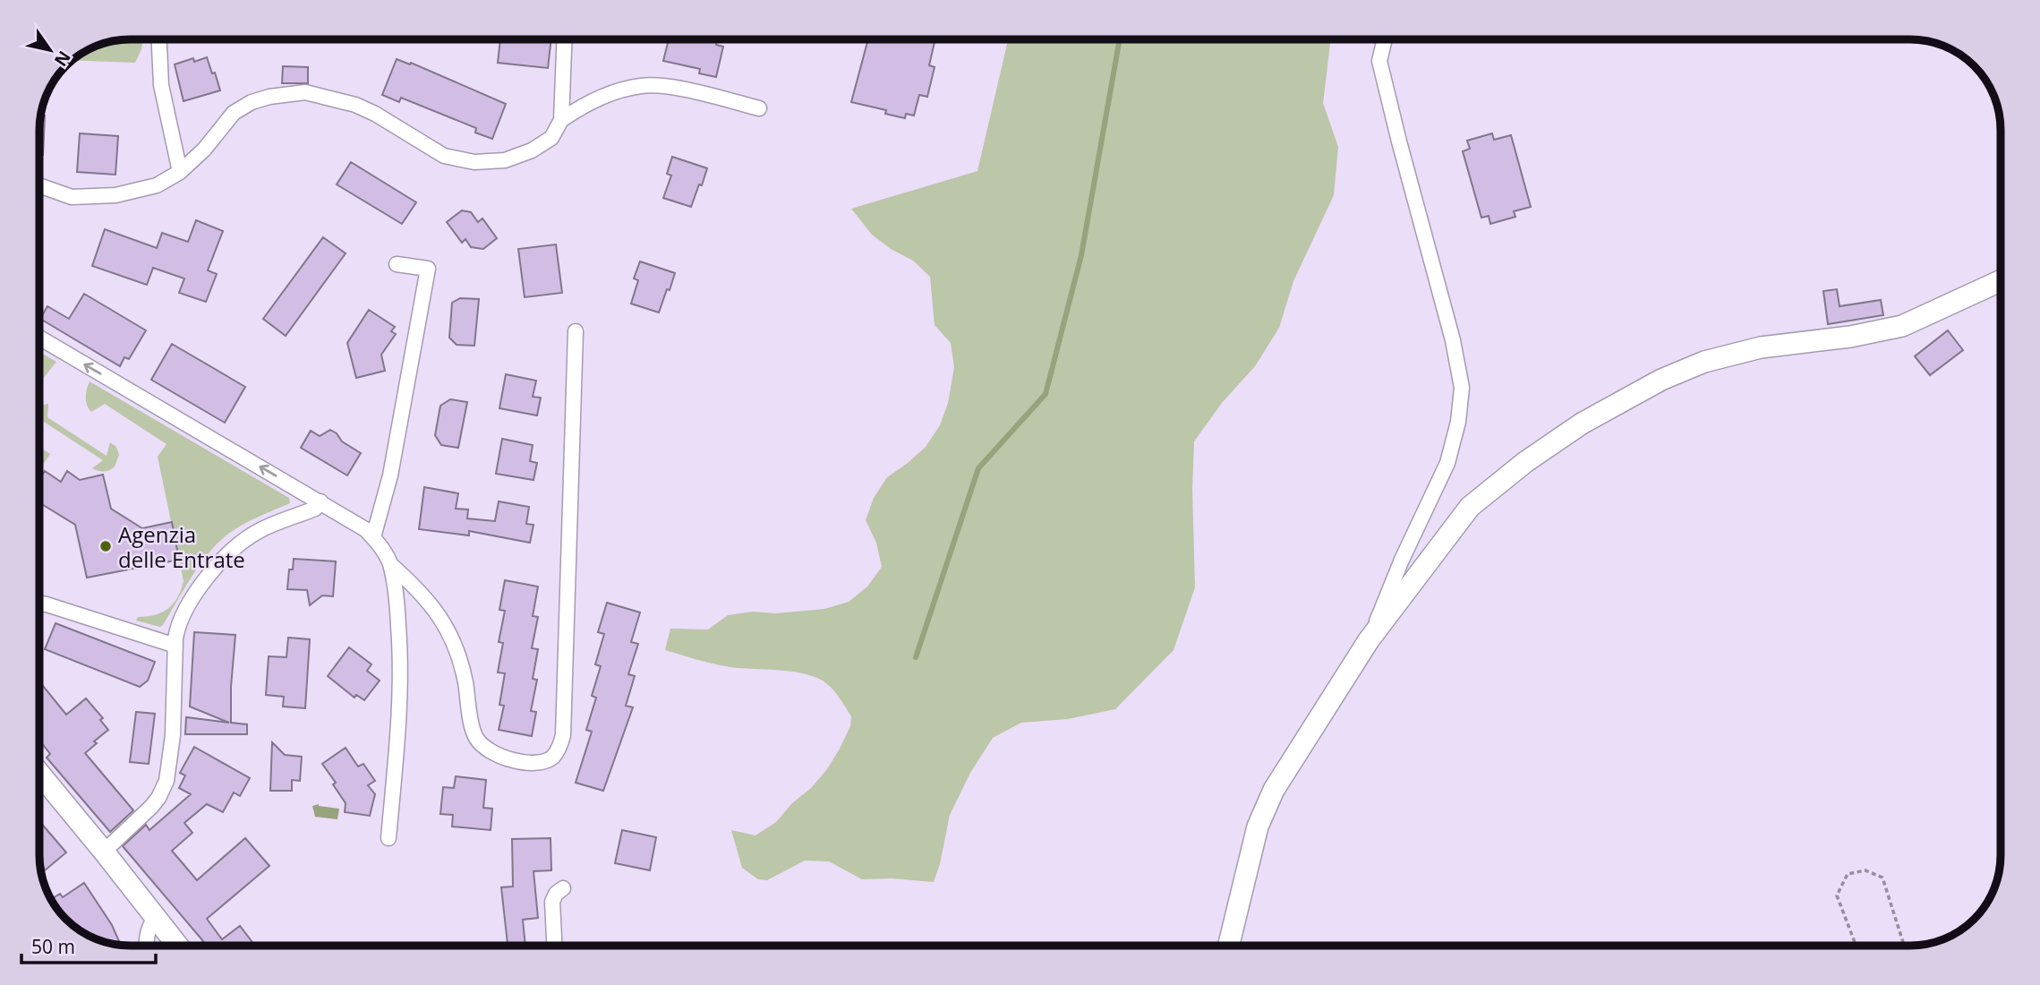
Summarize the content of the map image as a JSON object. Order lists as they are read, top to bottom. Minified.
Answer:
{"places":["Agenzia delle Entrate"],"scale_bar":"50 m","north":"bottom right"}
